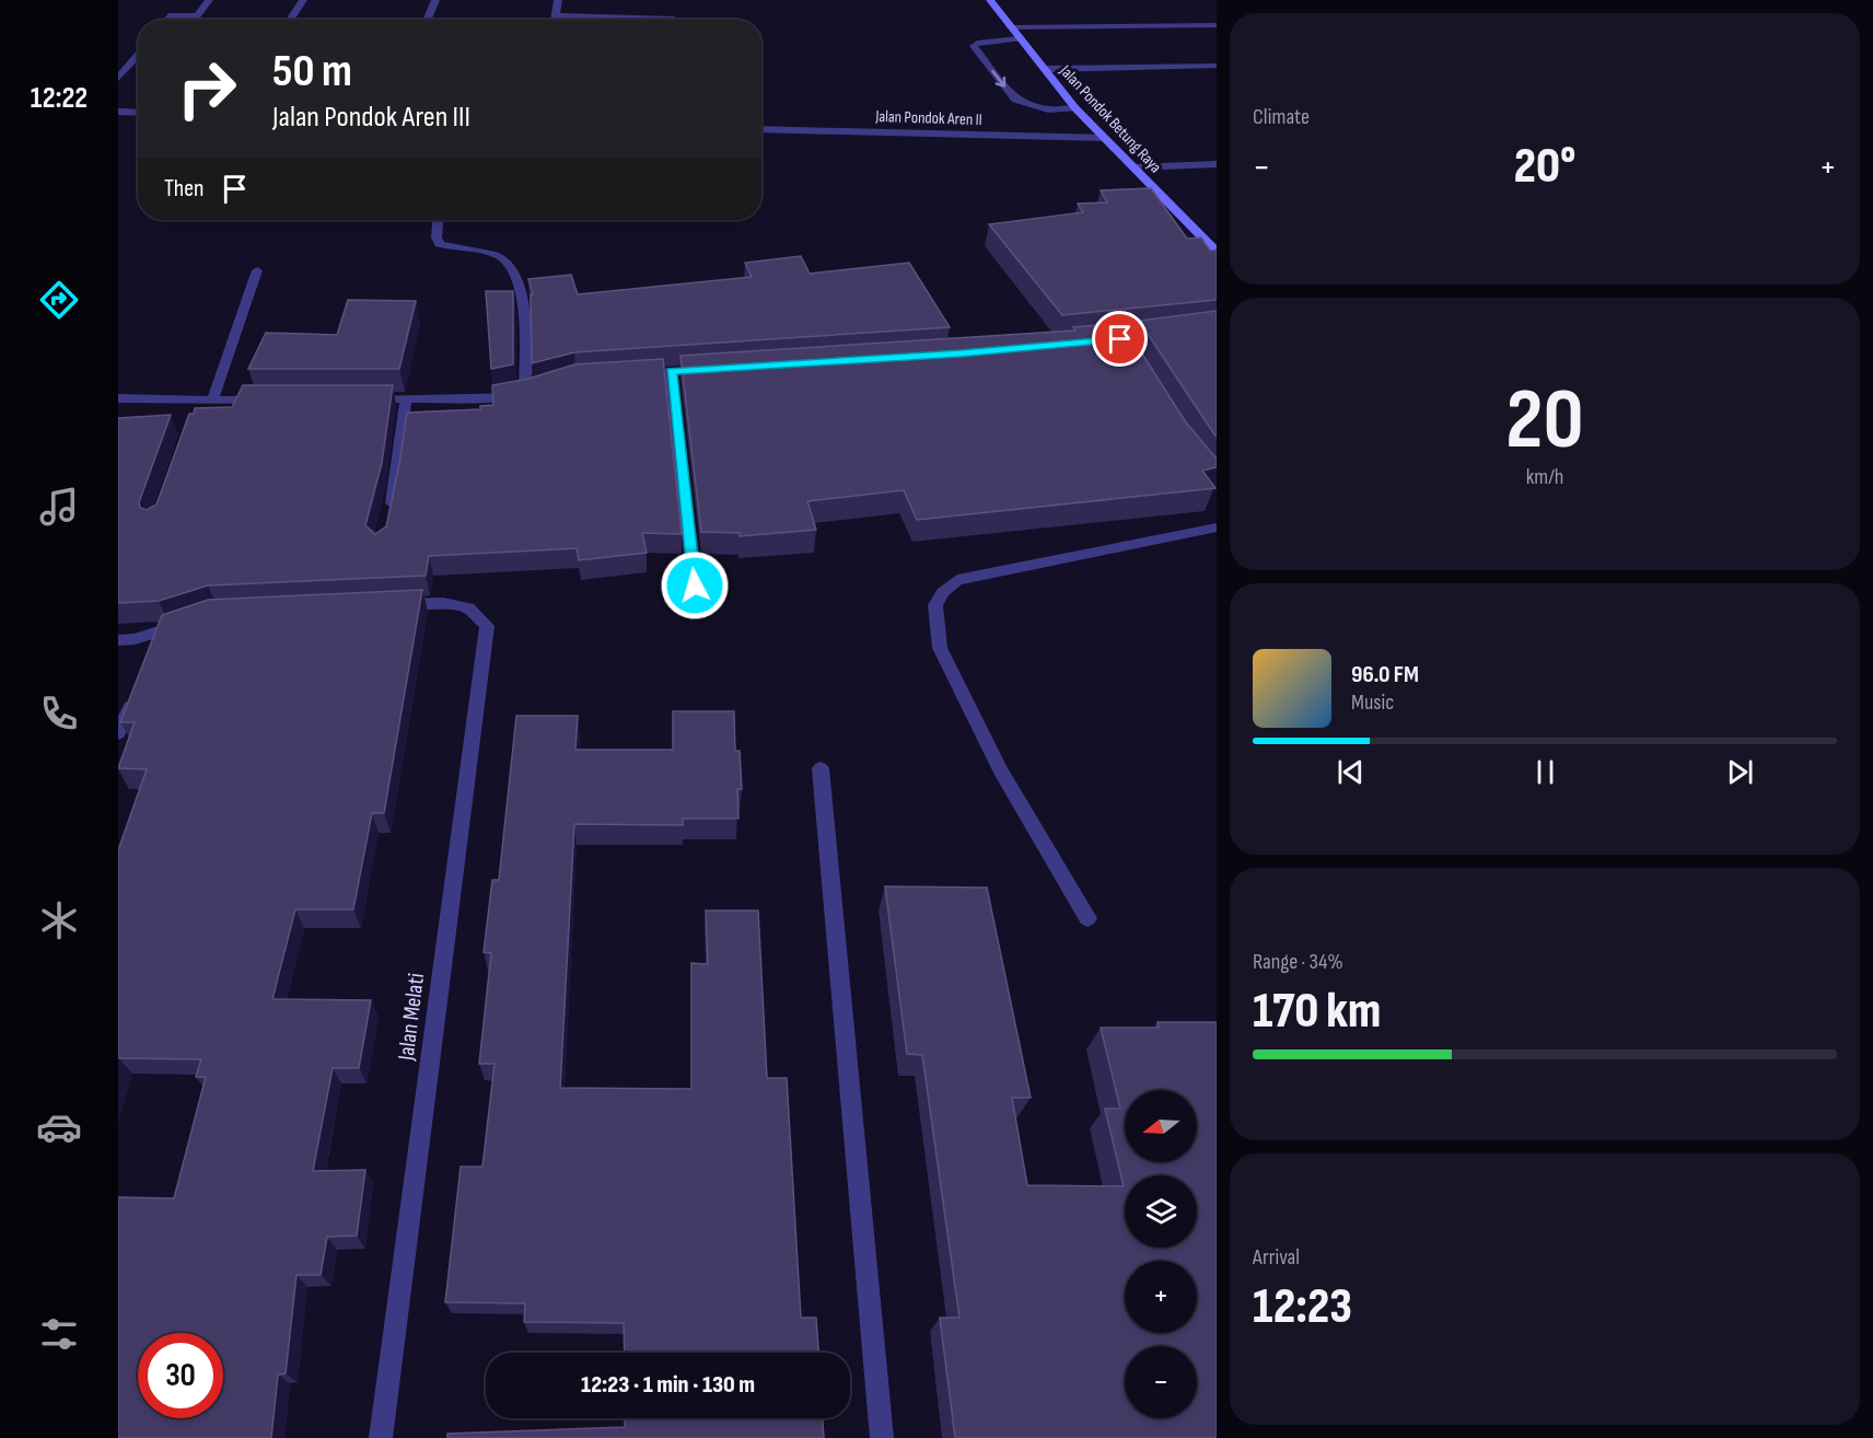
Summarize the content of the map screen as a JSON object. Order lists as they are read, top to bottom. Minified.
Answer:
{"streets":{"main road":["Jalan Pondok Betung Raya"],"street":["Jalan Pondok Aren II","Jalan Melati"]},"crossings":[["Jalan Pondok Aren II","Jalan Pondok Betung Raya"]],"north":"left","page":{"tabs":"12:22","tile":["Climate",["20","km/h"],["Range · 34%","170 km"],["Arrival","12:23"]],"turn":["50 m","Jalan Pondok Aren III"],"heat":["−","20°","+"],"then":"Then","song":["96.0 FM","Music"],"map_buttons":["+","−"],"limit":"30","trip":"12:23 · 1 min · 130 m"}}
